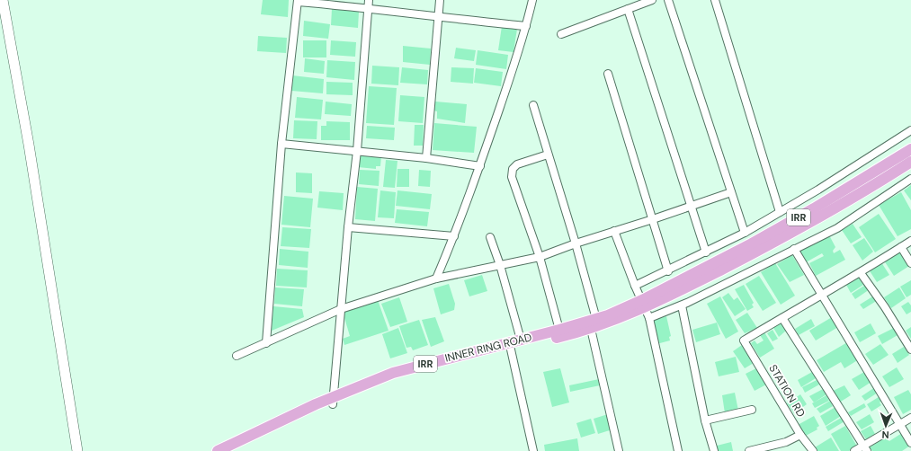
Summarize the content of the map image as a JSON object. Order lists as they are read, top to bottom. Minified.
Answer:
{"streets":{"main road":["IRR","INNER RING ROAD"],"street":["STATION RD"]},"crossings":[["IRR","INNER RING ROAD"]],"north":"bottom"}
